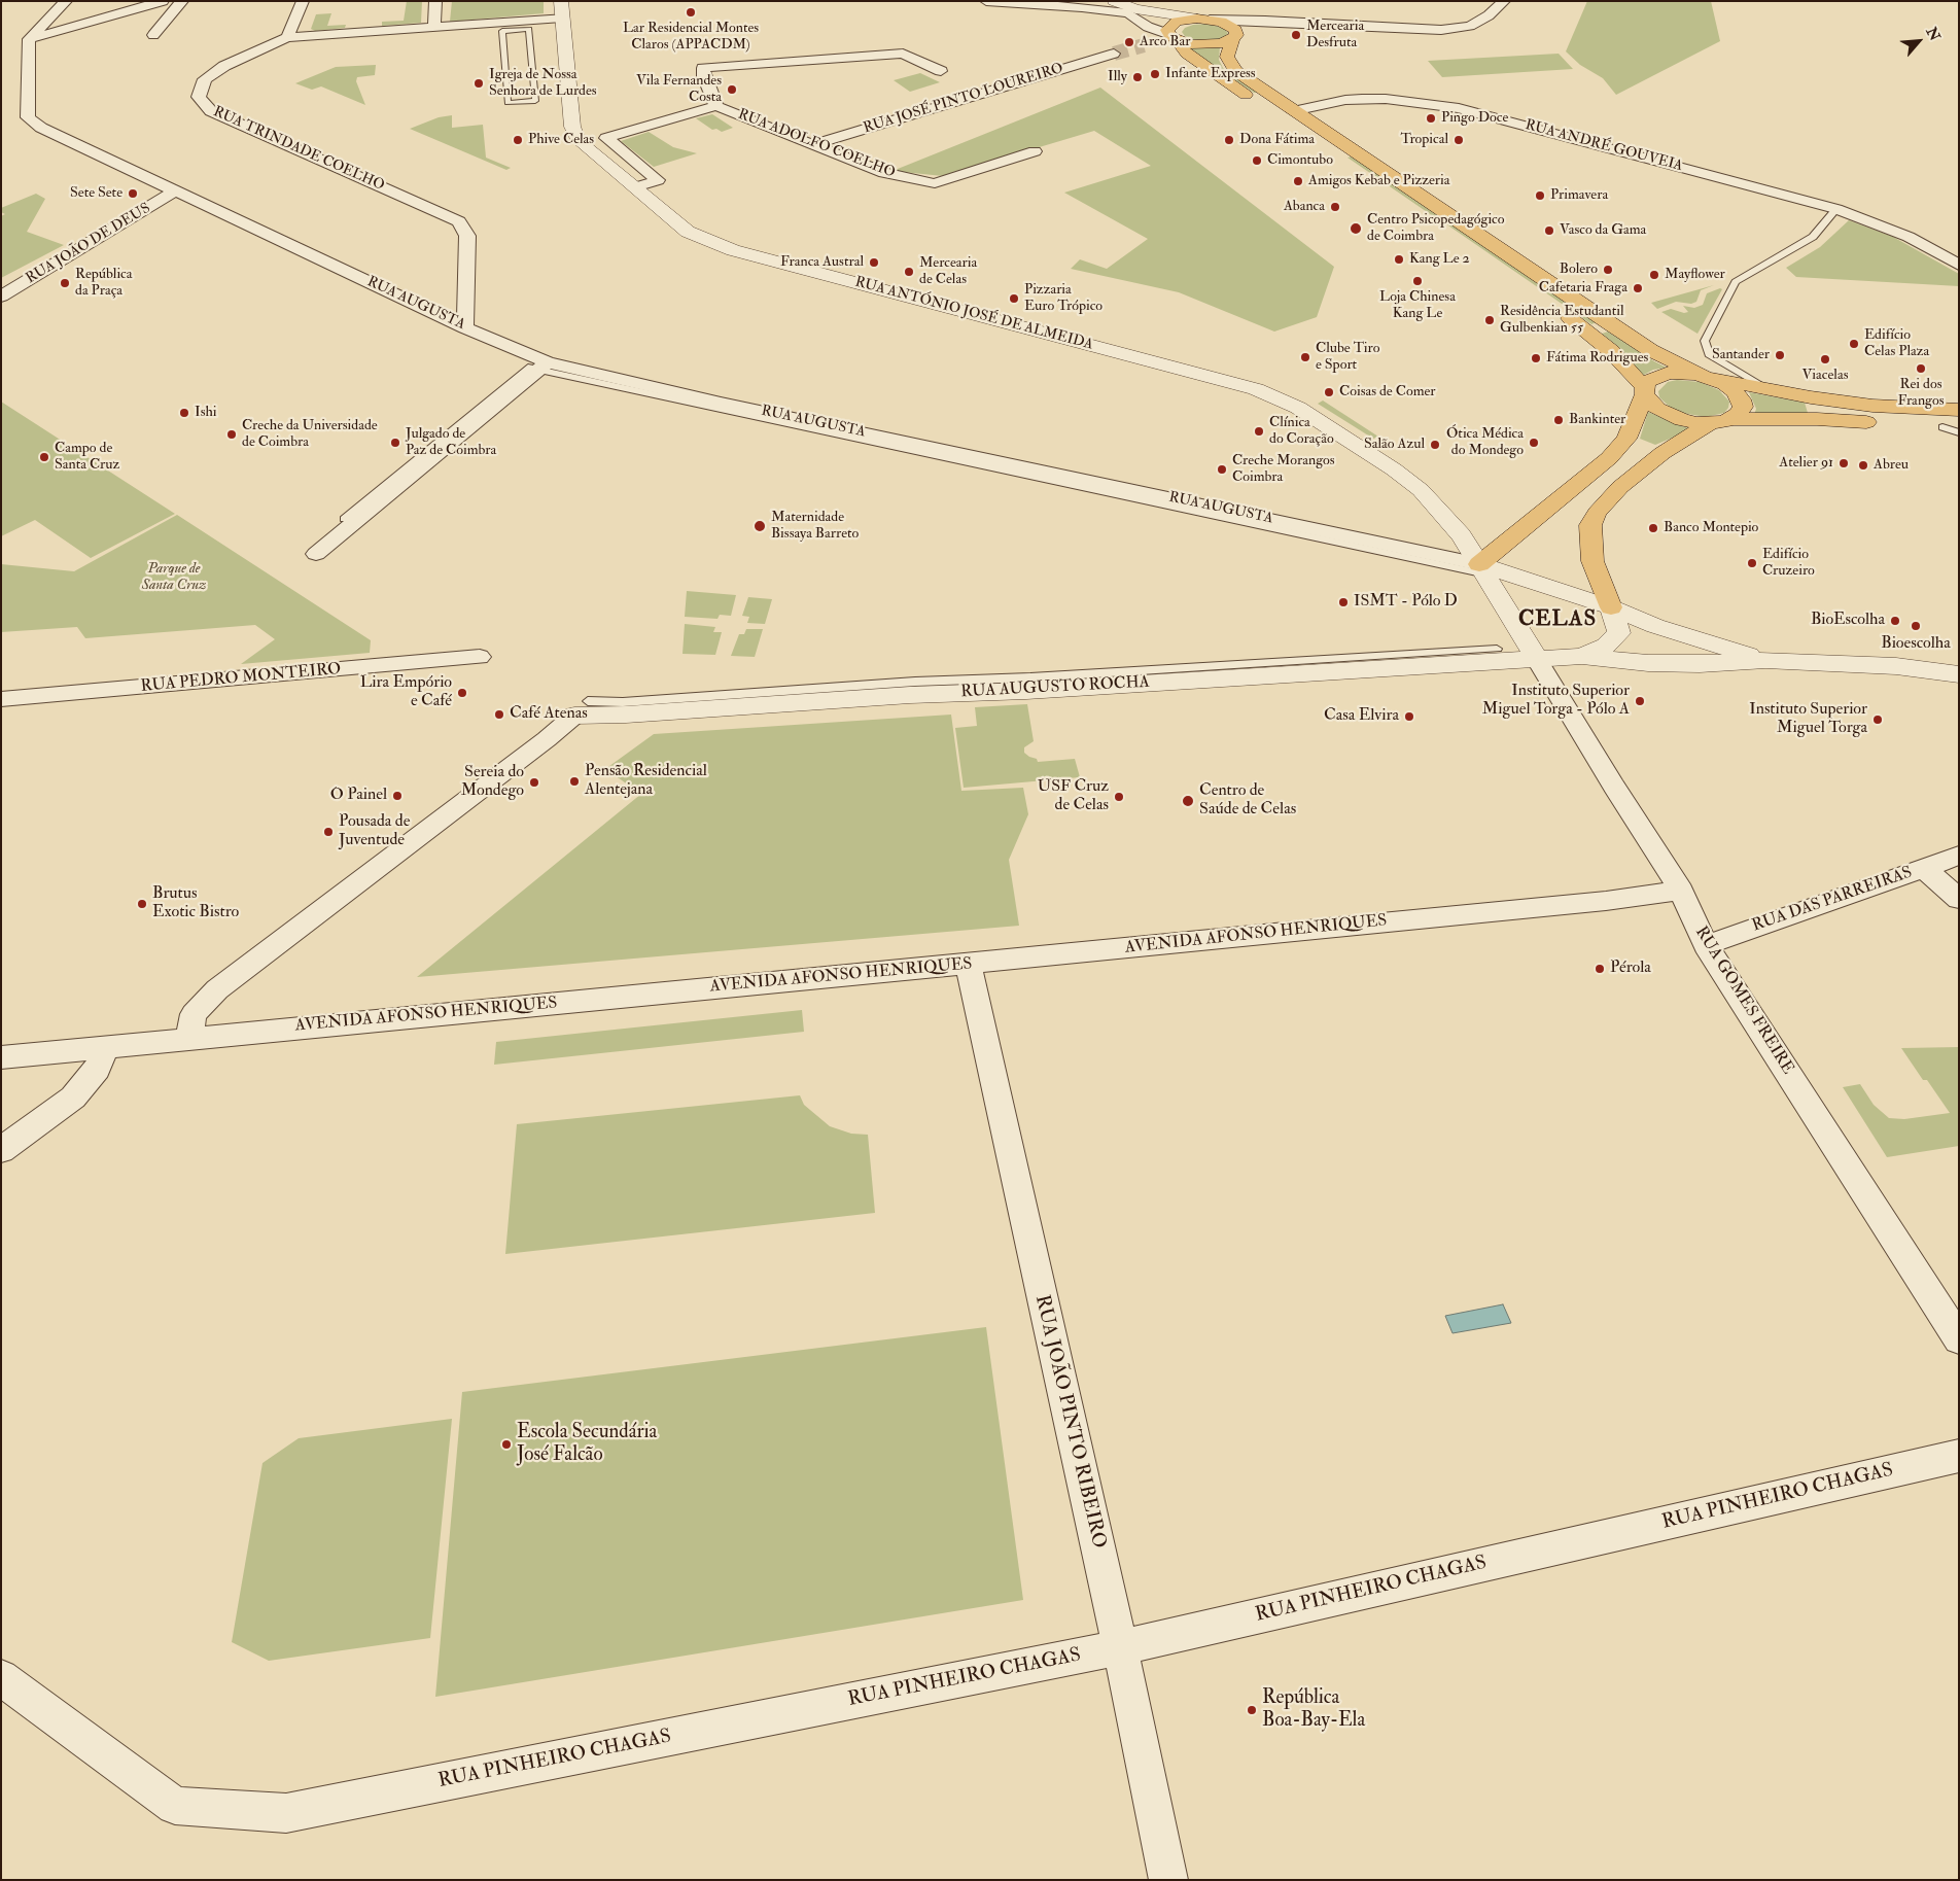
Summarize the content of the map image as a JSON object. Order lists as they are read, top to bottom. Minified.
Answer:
{"streets":{"street":["RUA JOSÉ PINTO LOUREIRO","RUA ADOLFO COELHO","RUA ANDRÉ GOUVEIA","RUA TRINDADE COELHO","RUA JOÃO DE DEUS","RUA AUGUSTA","RUA ANTÓNIO JOSÉ DE ALMEIDA","RUA PEDRO MONTEIRO","RUA AUGUSTO ROCHA","RUA DAS PARREIRAS","AVENIDA AFONSO HENRIQUES","RUA GOMES FREIRE","RUA JOÃO PINTO RIBEIRO","RUA PINHEIRO CHAGAS"]},"crossings":[["RUA JOSÉ PINTO LOUREIRO","RUA ADOLFO COELHO"],["RUA ADOLFO COELHO","RUA ANTÓNIO JOSÉ DE ALMEIDA"],["RUA TRINDADE COELHO","RUA AUGUSTA"],["RUA TRINDADE COELHO","RUA ANTÓNIO JOSÉ DE ALMEIDA"],["RUA JOÃO DE DEUS","RUA AUGUSTA"],["RUA AUGUSTA","RUA ANTÓNIO JOSÉ DE ALMEIDA"],["RUA ANTÓNIO JOSÉ DE ALMEIDA","RUA AUGUSTO ROCHA"],["RUA ANTÓNIO JOSÉ DE ALMEIDA","RUA GOMES FREIRE"],["RUA AUGUSTO ROCHA","RUA GOMES FREIRE"],["RUA DAS PARREIRAS","RUA GOMES FREIRE"],["AVENIDA AFONSO HENRIQUES","RUA GOMES FREIRE"],["AVENIDA AFONSO HENRIQUES","RUA JOÃO PINTO RIBEIRO"],["RUA JOÃO PINTO RIBEIRO","RUA PINHEIRO CHAGAS"]],"districts":["CELAS"],"parks":["Parque de Santa Cruz"],"places":["Lar Residencial Montes Claros (APPACDM)","Mercearia Desfruta","Arco Bar","Infante Express","Illy","Igreja de Nossa Senhora de Lurdes","Vila Fernandes Costa","Pingo Doce","Phive Celas","Dona Fátima","Tropical","Cimontubo","Amigos Kebab e Pizzeria","Sete Sete","Primavera","Abanca","Centro Psicopedagógico de Coimbra","Vasco da Gama","Kang Le 2","Franca Austral","Bolero","Mercearia de Celas","Mayflower","Loja Chinesa Kang Le","República da Praça","Cafetaria Fraga","Pizzaria Euro Trópico","Residência Estudantil Gulbenkian 55","Edifício Celas Plaza","Santander","Clube Tiro e Sport","Fátima Rodrigues","Viacelas","Rei dos Frangos","Coisas de Comer","Ishi","Bankinter","Clínica do Coração","Creche da Universidade de Coimbra","Julgado de Paz de Coimbra","Ótica Médica do Mondego","Salão Azul","Campo de Santa Cruz","Atelier 91","Abreu","Creche Morangos Coimbra","Maternidade Bissaya Barreto","Banco Montepio","Edifício Cruzeiro","ISMT - Pólo D","BioEscolha","Bioescolha","Lira Empório e Café","Instituto Superior Miguel Torga - Pólo A","Café Atenas","Casa Elvira","Instituto Superior Miguel Torga","Pensão Residencial Alentejana","Sereia do Mondego","O Painel","USF Cruz de Celas","Centro de Saúde de Celas","Pousada de Juventude","Brutus Exotic Bistro","Pérola","Escola Secundária José Falcão","República Boa-Bay-Ela"],"north":"top right"}
